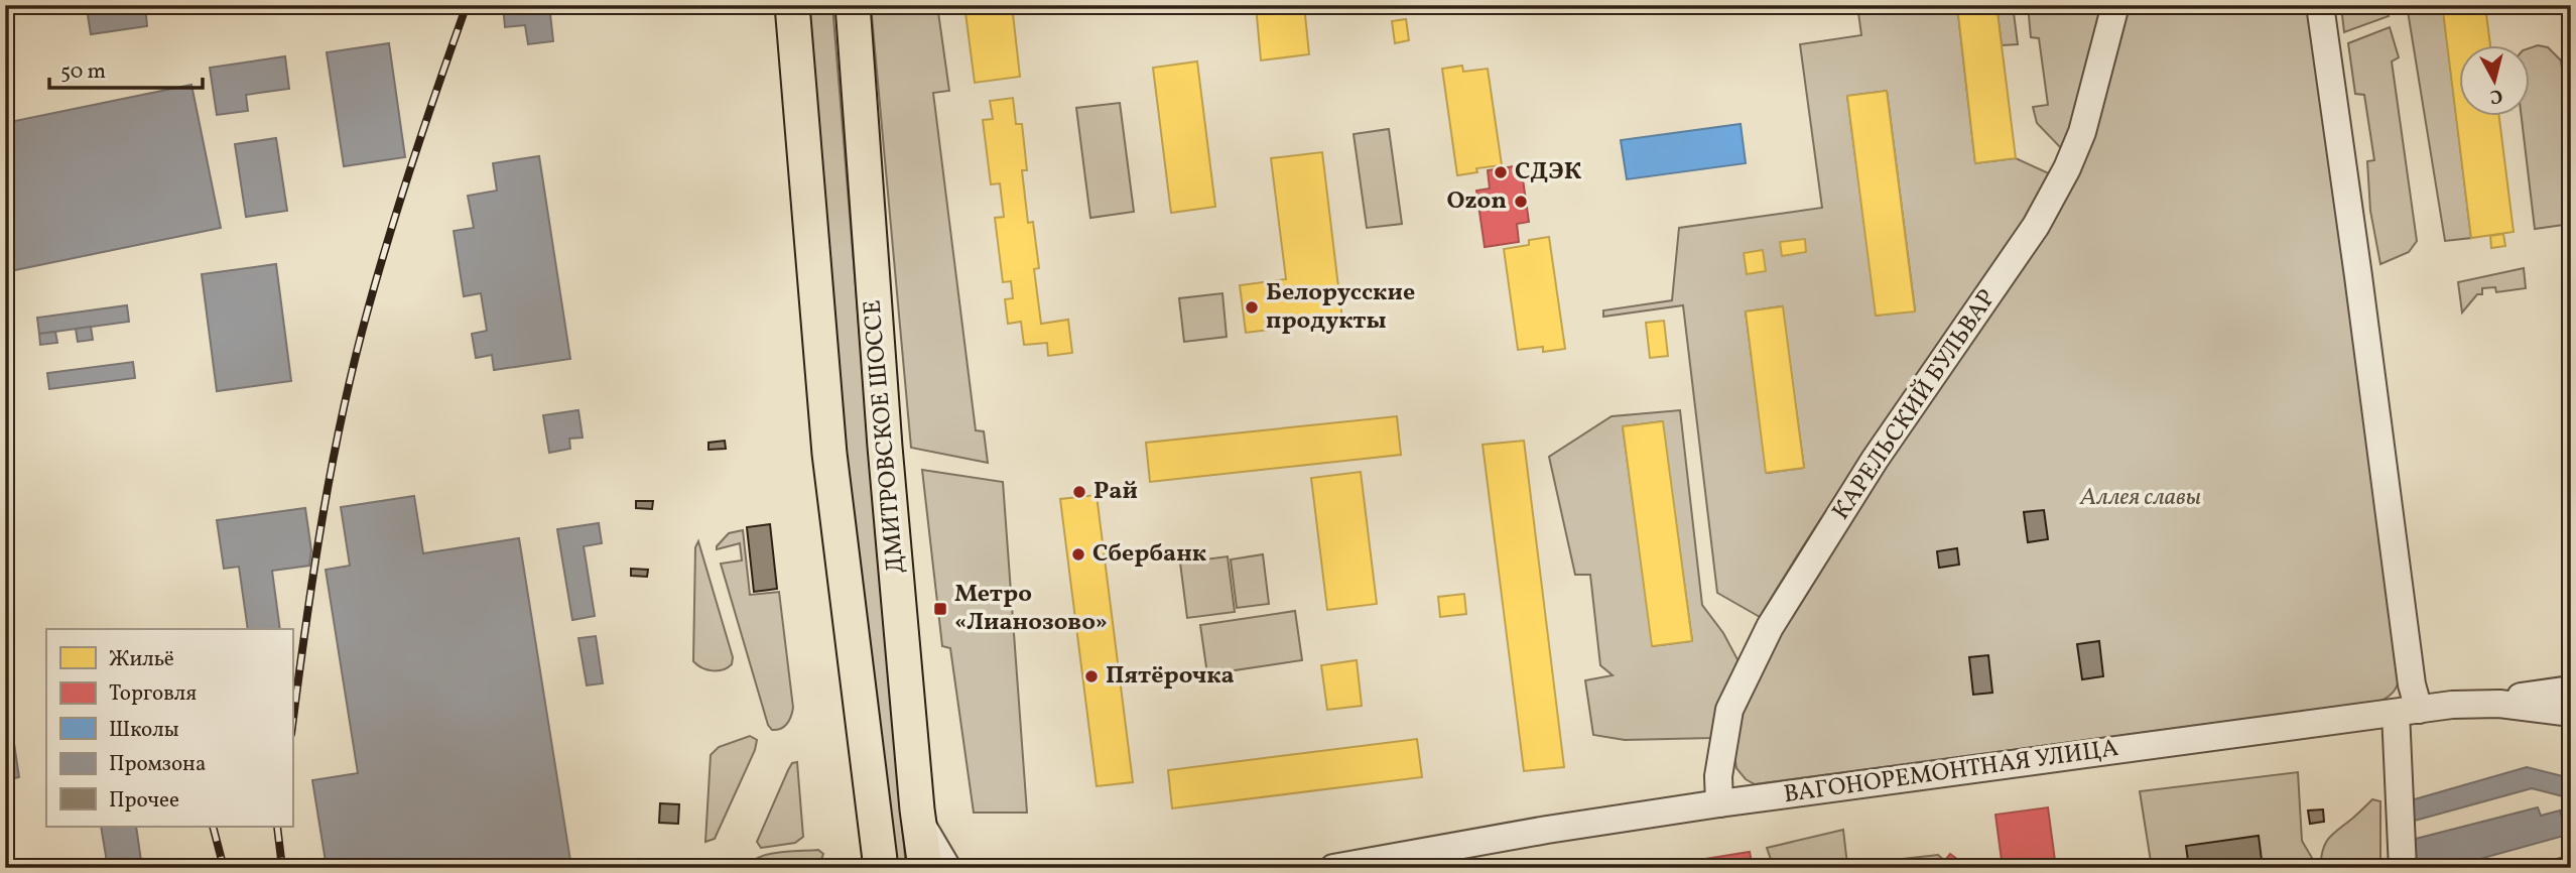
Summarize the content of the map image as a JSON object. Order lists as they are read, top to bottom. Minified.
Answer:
{"streets":{"main road":["ДМИТРОВСКОЕ ШОССЕ"],"street":["КАРЕЛЬСКИЙ БУЛЬВАР","ВАГОНОРЕМОНТНАЯ УЛИЦА"]},"crossings":[["КАРЕЛЬСКИЙ БУЛЬВАР","ВАГОНОРЕМОНТНАЯ УЛИЦА"]],"parks":["Аллея славы"],"places":{"other":["СДЭК","Ozon","Белорусские продукты","Рай","Сбербанк","Пятёрочка"],"transit":["Метро «Лианозово»"]},"legend":["Жильё","Торговля","Школы","Промзона","Прочее"],"scale_bar":"50 m","north":"bottom"}
